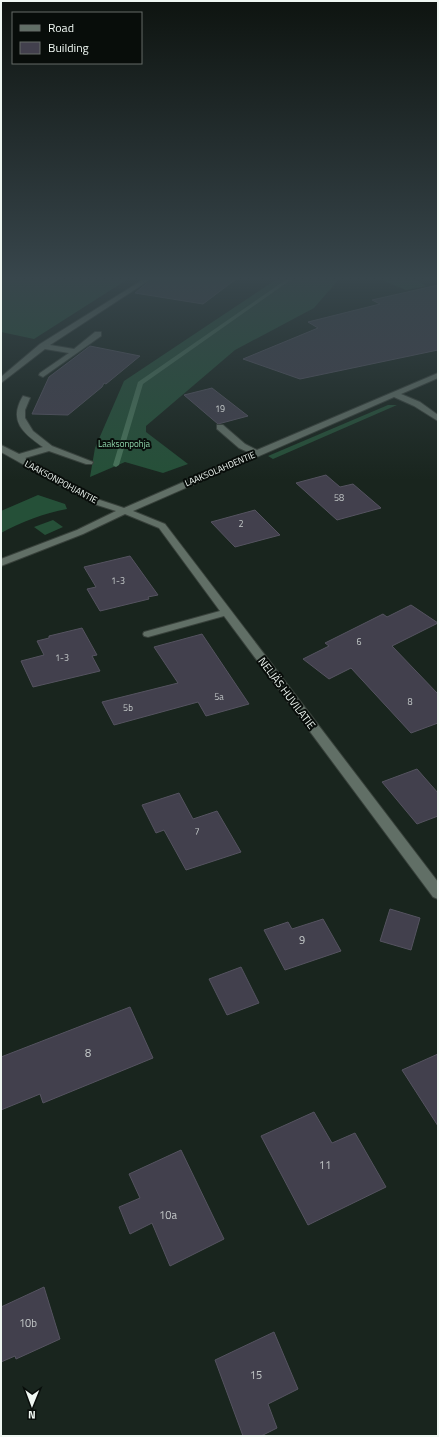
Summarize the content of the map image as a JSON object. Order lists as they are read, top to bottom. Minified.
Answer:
{"streets":{"street":["LAAKSOLAHDENTIE","LAAKSONPOHJANTIE","NELJÄS HUVILATIE"]},"crossings":[["LAAKSOLAHDENTIE","LAAKSONPOHJANTIE"],["LAAKSOLAHDENTIE","NELJÄS HUVILATIE"],["LAAKSONPOHJANTIE","NELJÄS HUVILATIE"]],"parks":["Laaksonpohja"],"house_numbers":["19","58","2","1-3","6","1-3","5a","8","5b","7","9","8","11","10a","10b","15"],"legend":["Road","Building"],"north":"bottom"}
